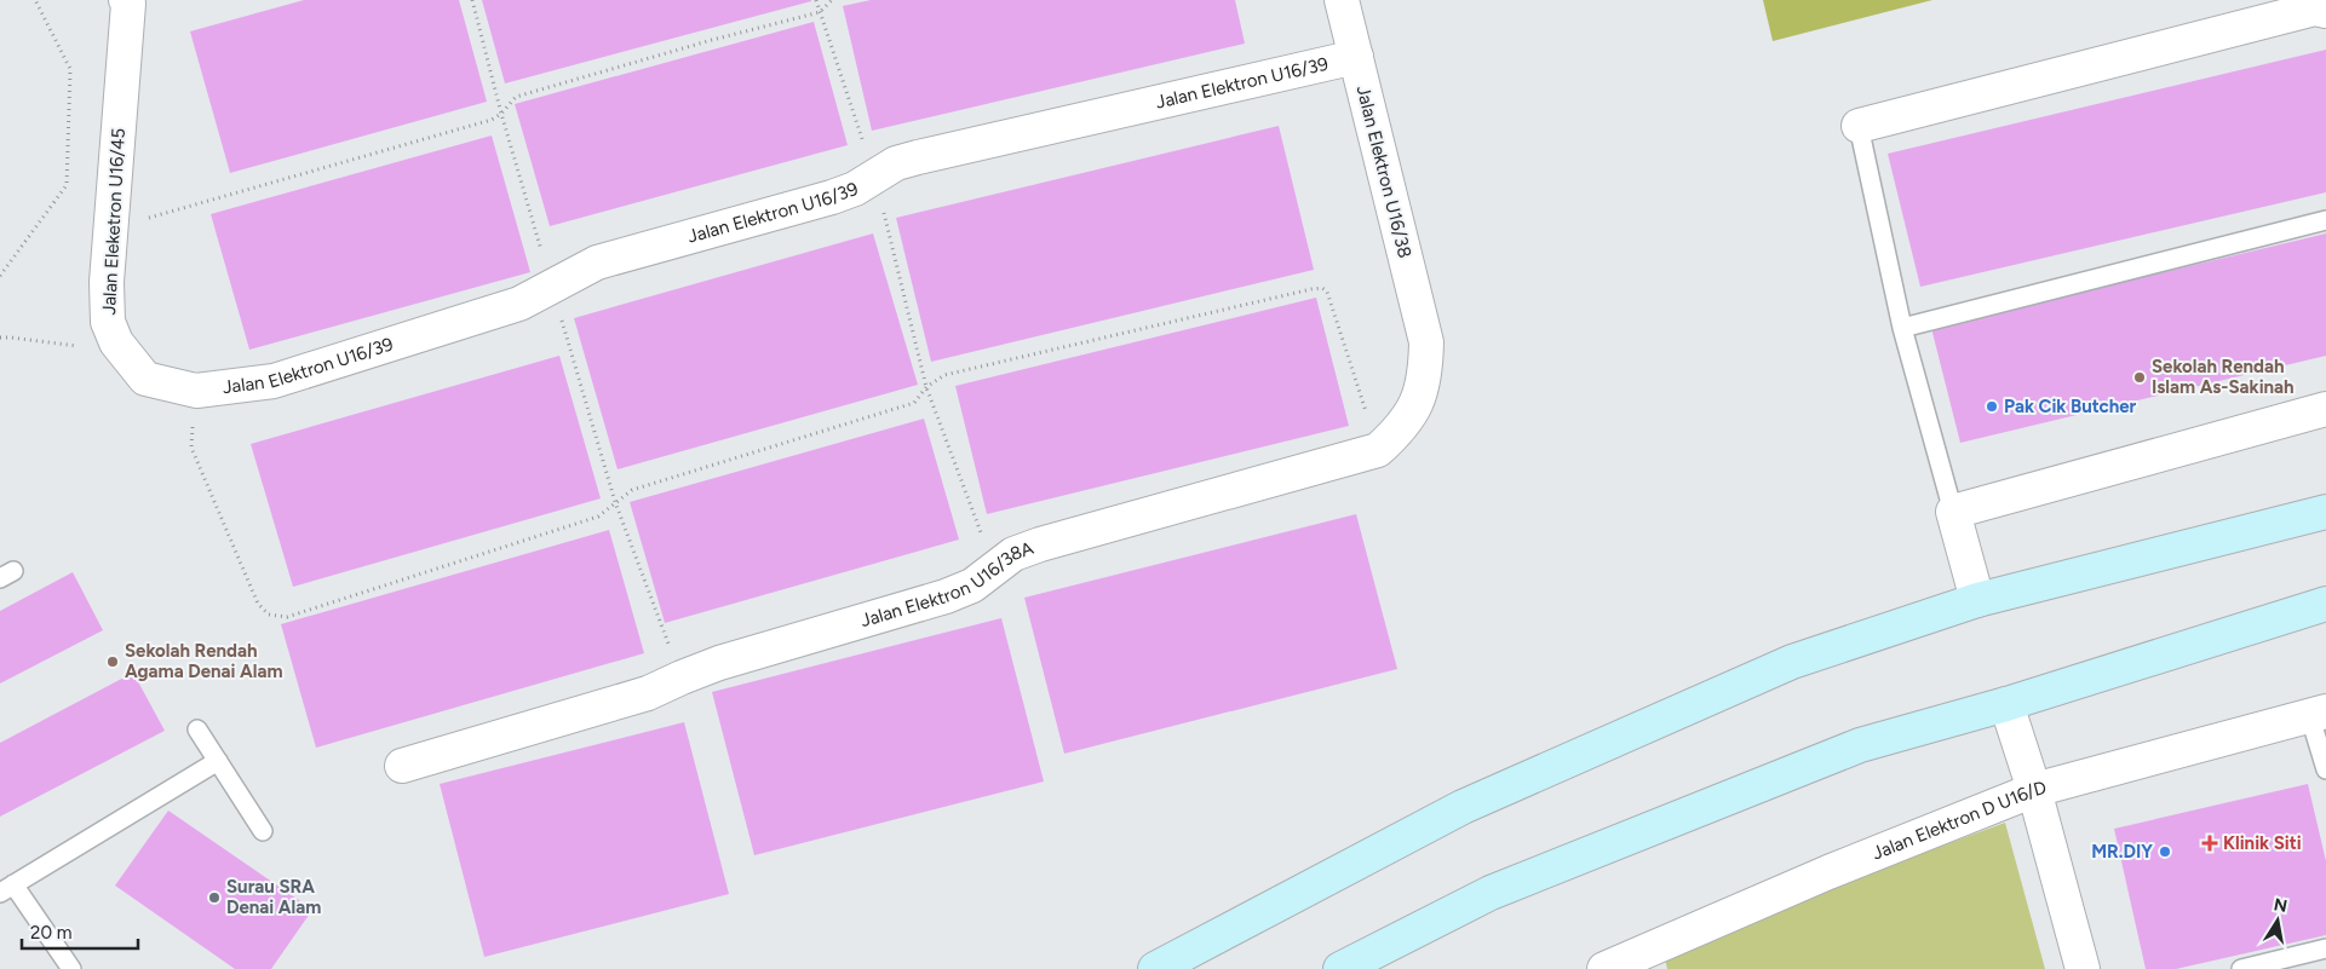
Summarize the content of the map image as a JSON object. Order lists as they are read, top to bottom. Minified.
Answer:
{"streets":{"street":["Jalan Elektron U16/39","Jalan Elektron U16/38","Jalan Eleketron U16/45","Jalan Elektron U16/38A","Jalan Elektron D U16/D"]},"crossings":[["Jalan Elektron U16/39","Jalan Elektron U16/38"],["Jalan Elektron U16/39","Jalan Eleketron U16/45"],["Jalan Elektron U16/38","Jalan Elektron U16/38A"]],"places":{"other":["Sekolah Rendah Islam As-Sakinah","Pak Cik Butcher","Sekolah Rendah Agama Denai Alam","MR.DIY","Surau SRA Denai Alam"],"health":["Klinik Siti"]},"scale_bar":"20 m","north":"top"}
